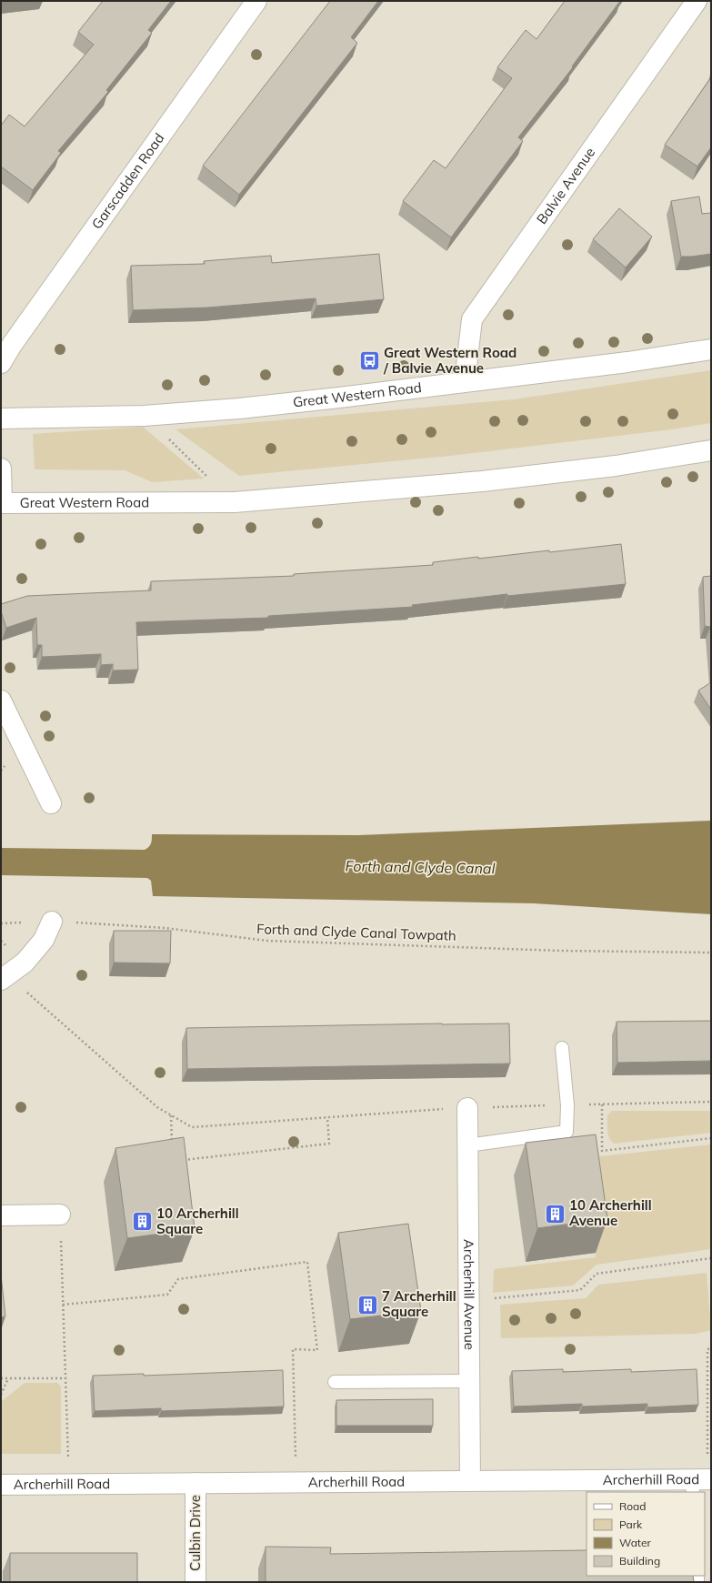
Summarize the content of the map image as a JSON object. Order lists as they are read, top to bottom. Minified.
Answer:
{"streets":{"street":["Garscadden Road","Balvie Avenue","Great Western Road","Archerhill Avenue","Archerhill Road","Culbin Drive"],"path":["Forth and Clyde Canal Towpath"]},"crossings":[["Balvie Avenue","Great Western Road"],["Archerhill Avenue","Archerhill Road"],["Archerhill Road","Culbin Drive"]],"water":["Forth and Clyde Canal"],"places":{"bus stop":["Great Western Road / Balvie Avenue"],"building":["10 Archerhill Avenue","10 Archerhill Square","7 Archerhill Square"]},"legend":["Road","Park","Water","Building"]}
